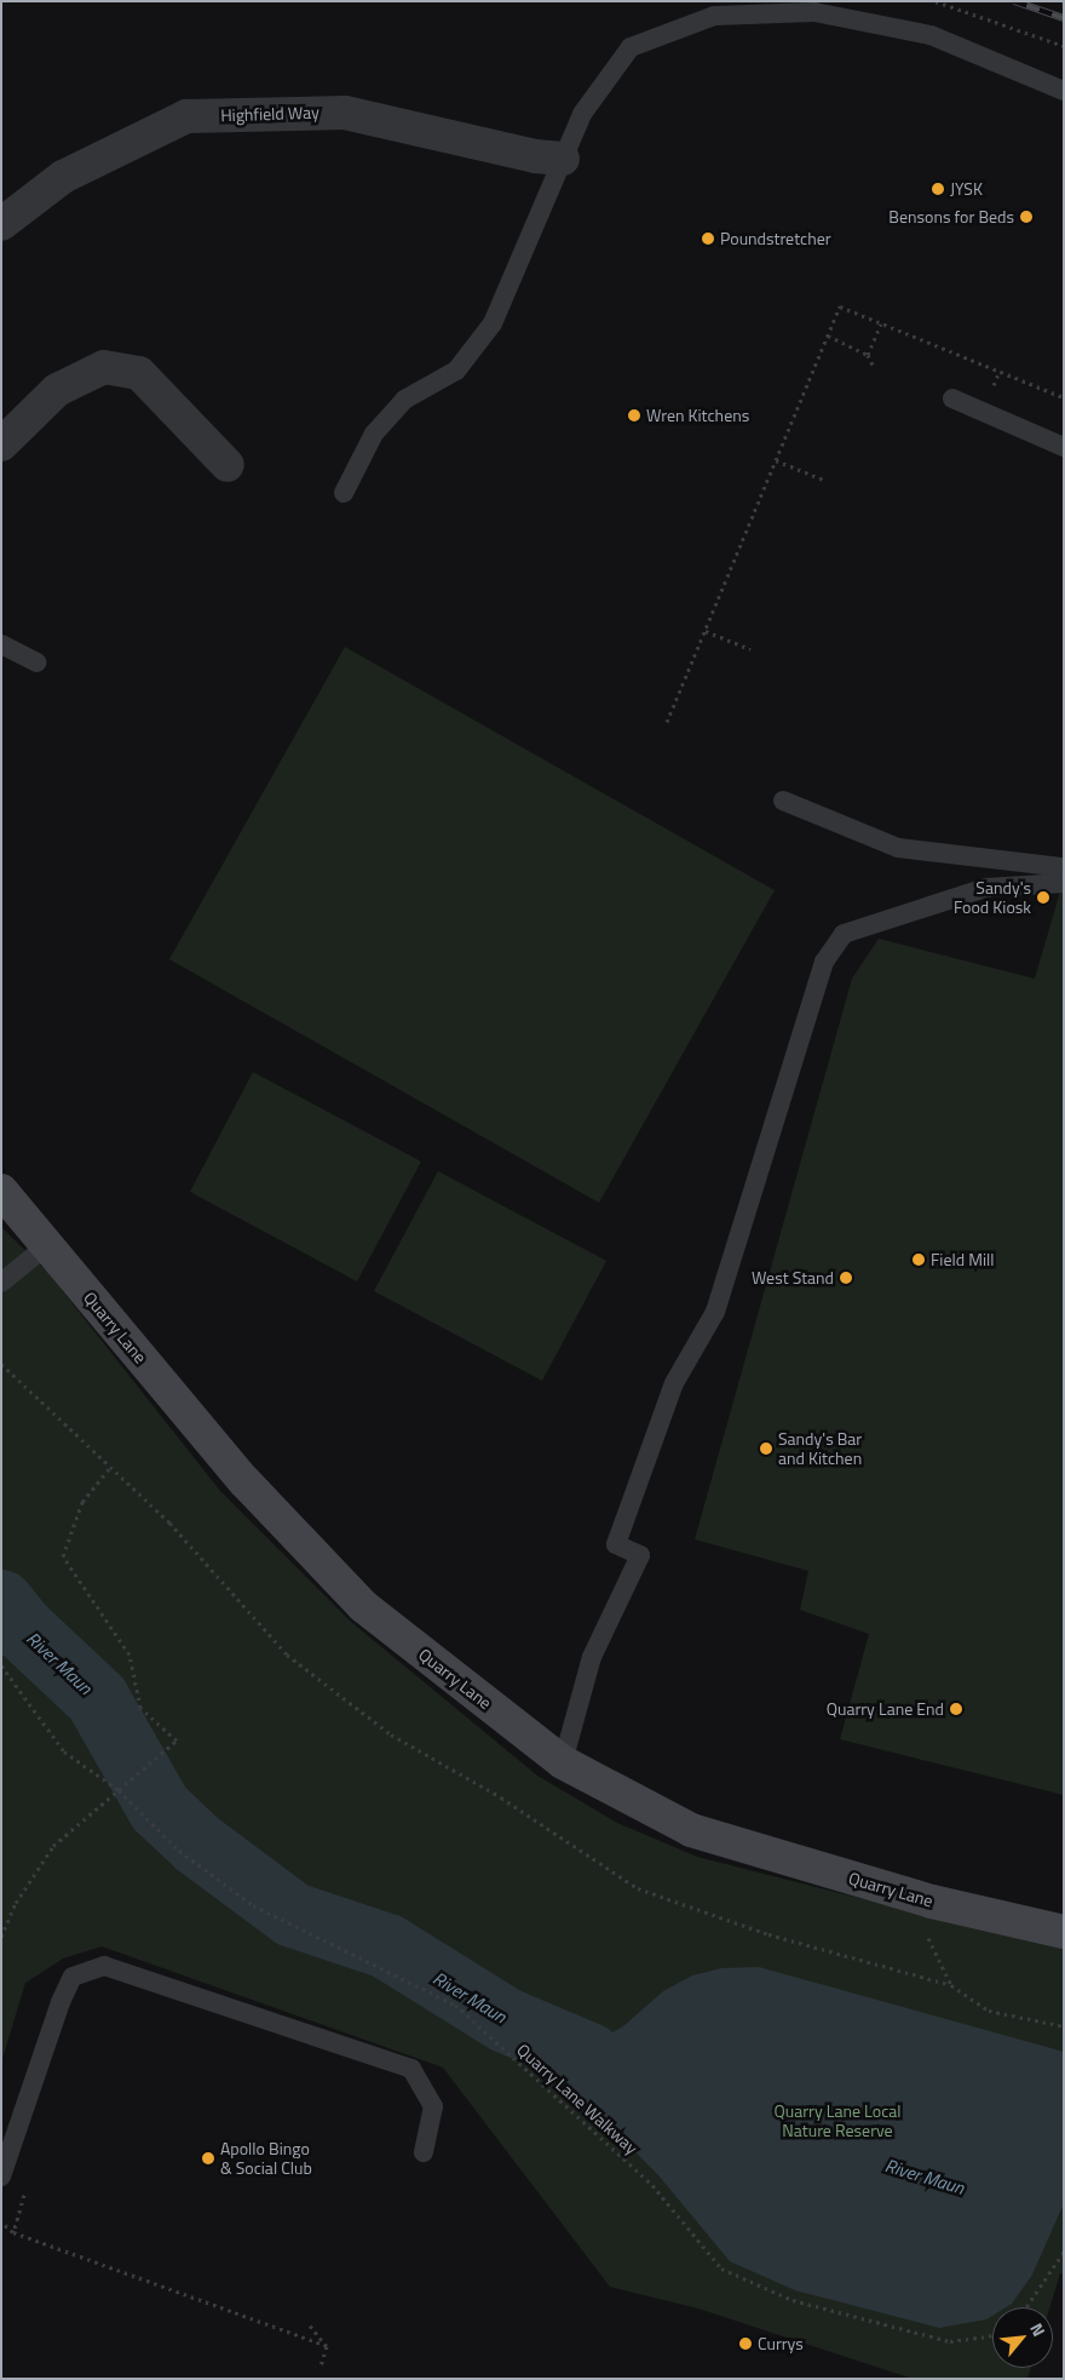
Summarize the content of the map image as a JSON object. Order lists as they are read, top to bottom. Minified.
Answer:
{"streets":{"street":["Highfield Way","Quarry Lane"],"path":["Quarry Lane Walkway"]},"water":["River Maun"],"parks":["Quarry Lane Local Nature Reserve"],"places":["JYSK","Bensons for Beds","Poundstretcher","Wren Kitchens","Sandy's Food Kiosk","Field Mill","West Stand","Sandy's Bar and Kitchen","Quarry Lane End","Apollo Bingo & Social Club","Currys"],"north":"top right"}
